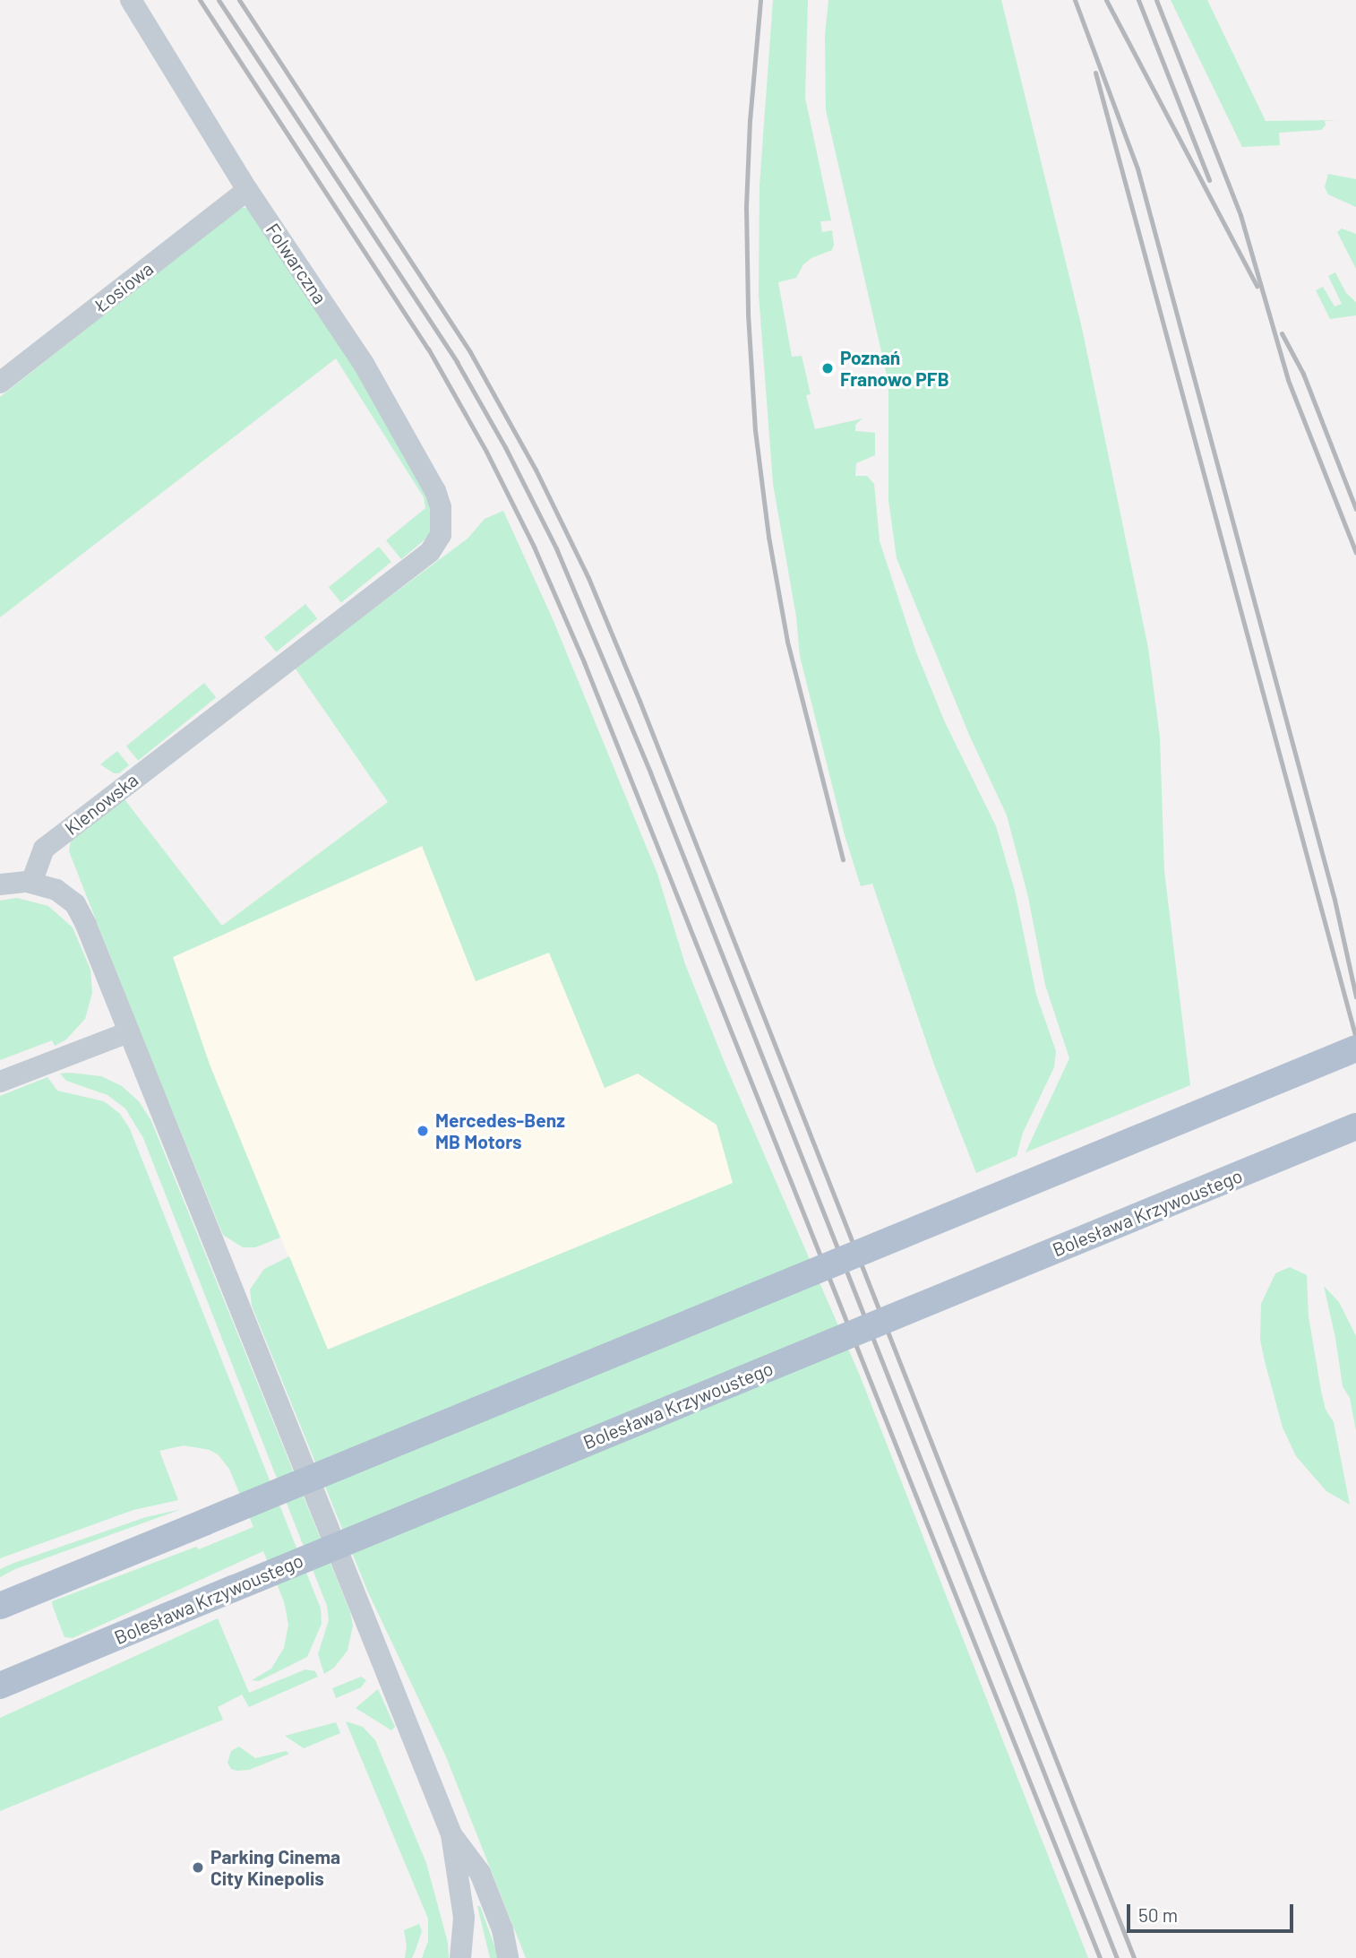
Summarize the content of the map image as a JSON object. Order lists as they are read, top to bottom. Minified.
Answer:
{"streets":{"main road":["Bolesława Krzywoustego"],"street":["Folwarczna","Łosiowa","Klenowska"]},"crossings":[["Folwarczna","Łosiowa"],["Folwarczna","Klenowska"]],"places":["Poznań Franowo PFB","Mercedes-Benz MB Motors","Parking Cinema City Kinepolis"],"scale_bar":"50 m"}
